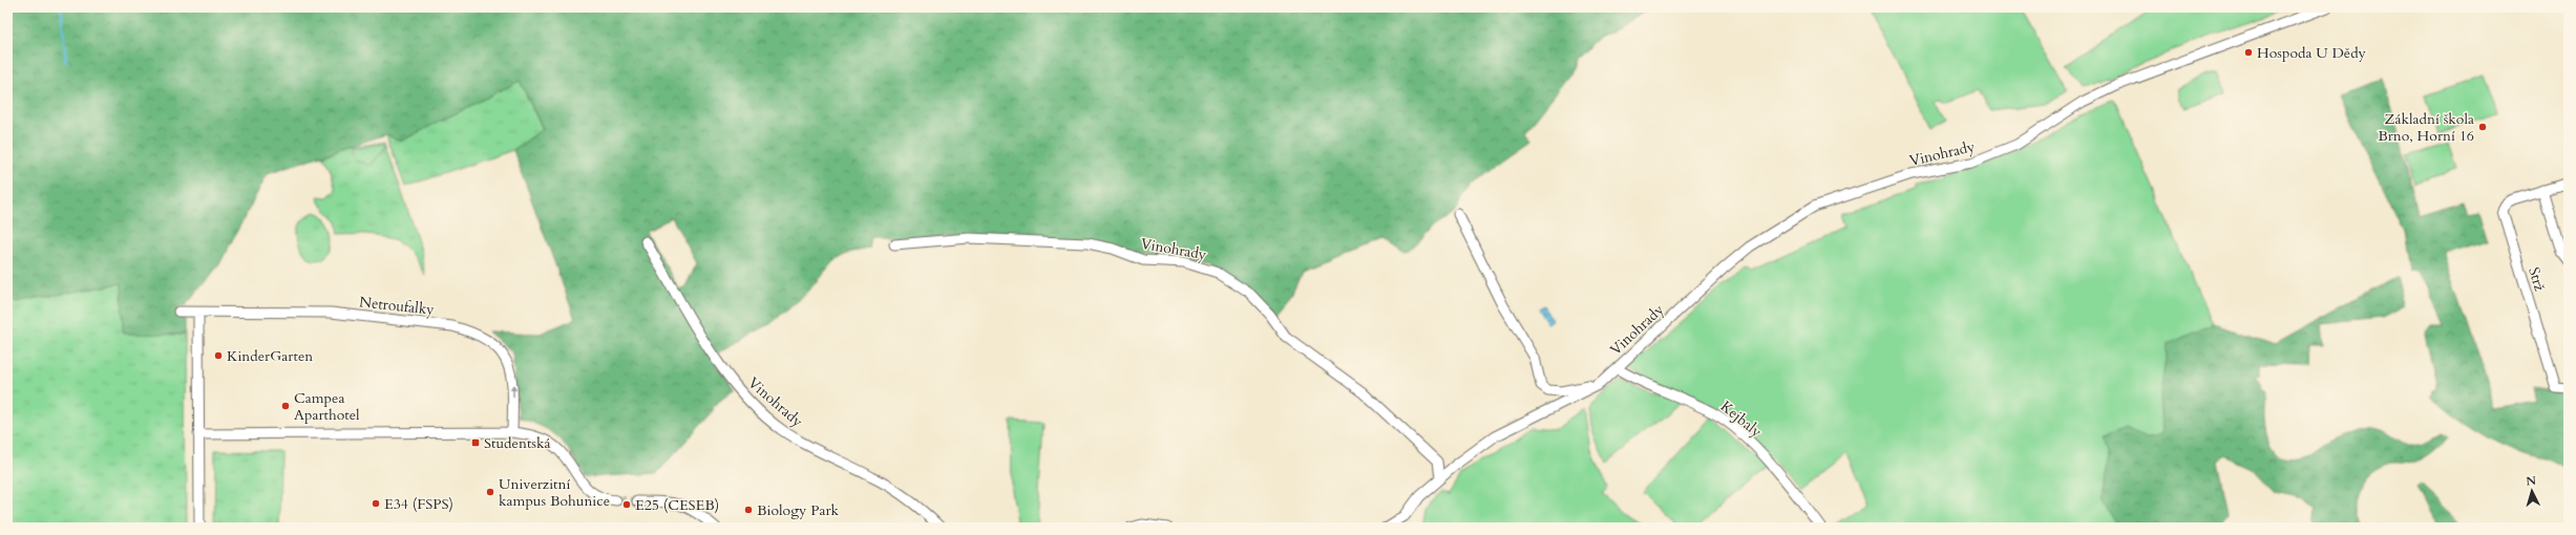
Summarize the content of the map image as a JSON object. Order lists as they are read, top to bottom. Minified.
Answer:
{"streets":{"street":["Vinohrady","Strž","Netroufalky","Kejbaly"]},"crossings":[["Vinohrady","Kejbaly"]],"one_way":["Netroufalky"],"places":{"other":["Hospoda U Dědy","Základní škola Brno, Horní 16","KinderGarten","Campea Aparthotel","Univerzitní kampus Bohunice","E34 (FSPS)","E25 (CESEB)","Biology Park"],"transit":["Studentská"]},"north":"top"}
